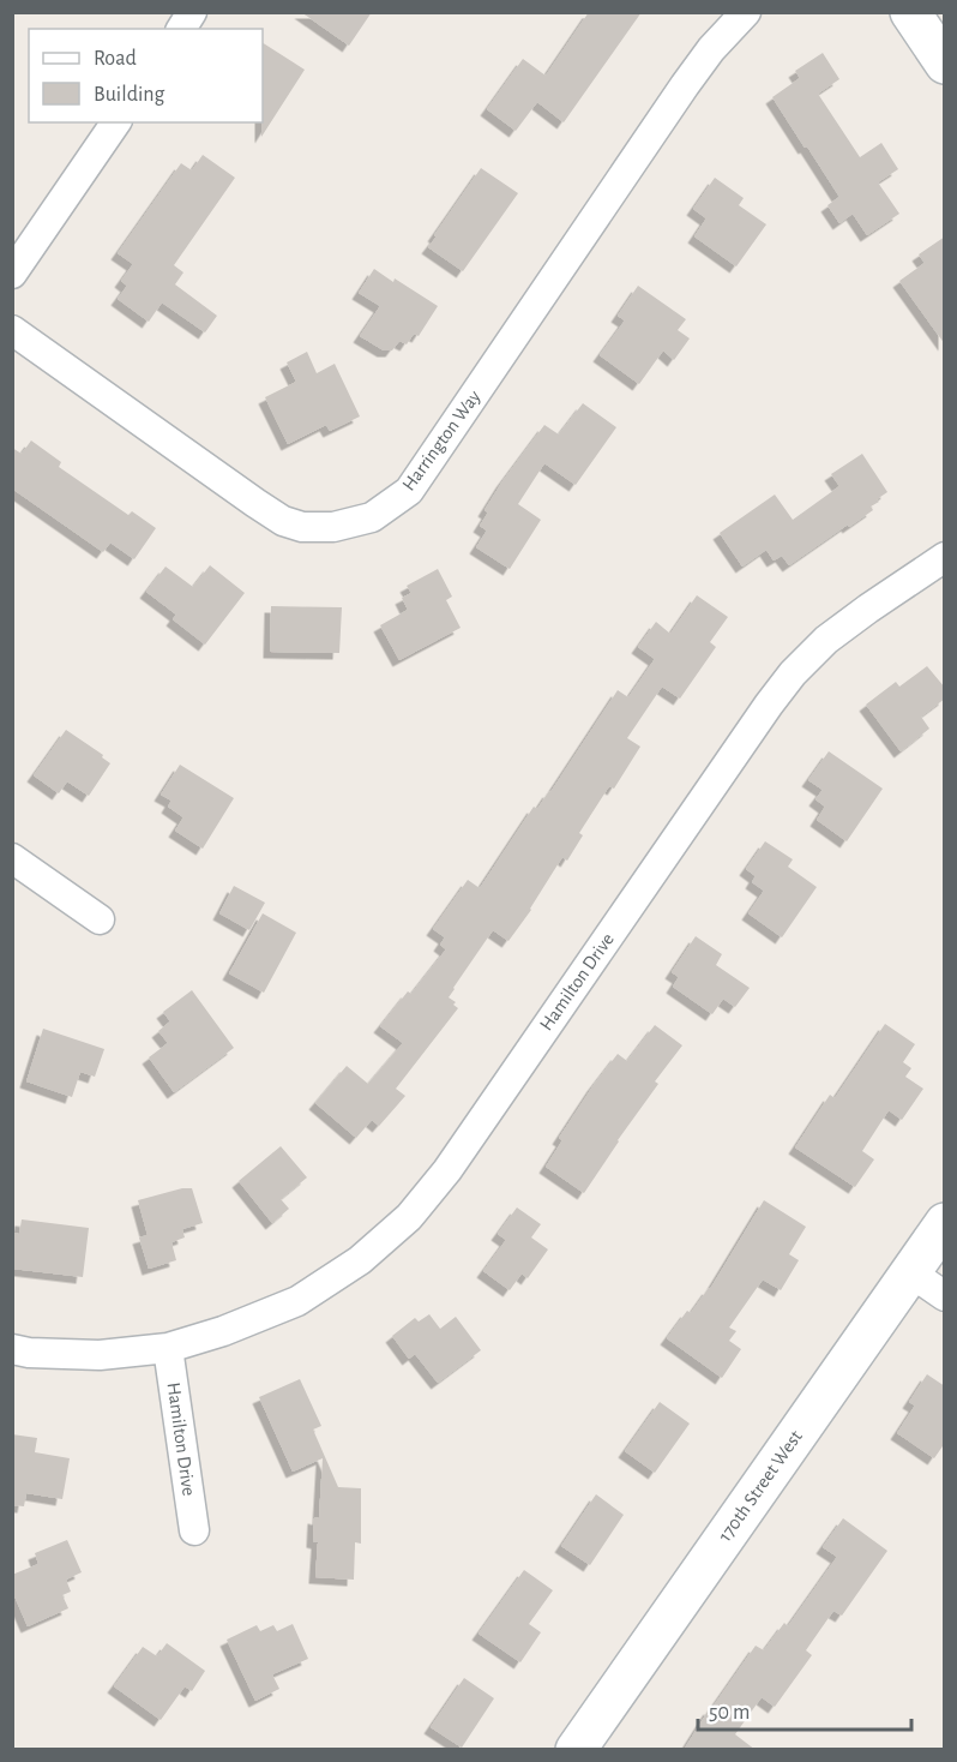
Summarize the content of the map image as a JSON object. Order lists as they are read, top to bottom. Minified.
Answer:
{"streets":{"street":["Harrington Way","Hamilton Drive","170th Street West"]},"legend":["Road","Building"],"scale_bar":"50 m"}
